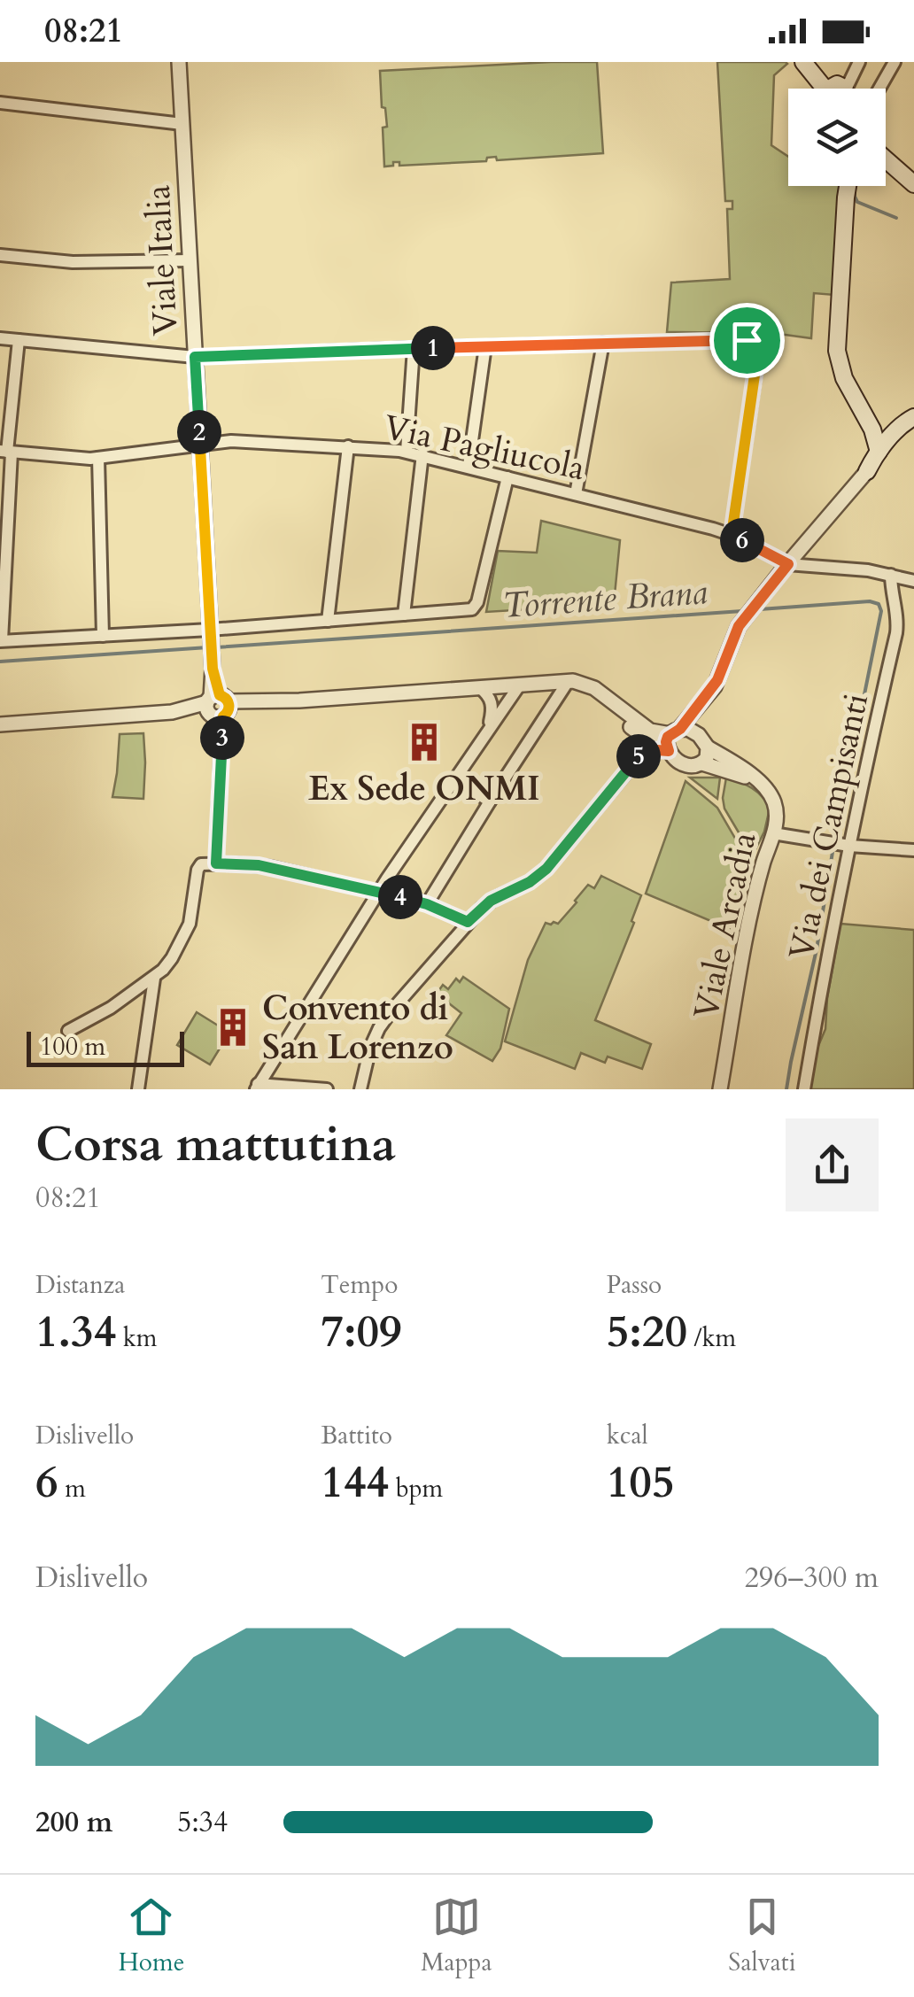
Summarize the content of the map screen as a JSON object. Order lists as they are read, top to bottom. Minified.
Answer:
{"streets":{"street":["Viale Italia","Via Pagliucola","Via dei Campisanti","Viale Arcadia"]},"crossings":[["Viale Italia","Via Pagliucola"]],"water":["Torrente Brana"],"places":{"building":["Ex Sede ONMI","Convento di San Lorenzo"]},"scale_bar":"100 m","page":{"status":"08:21","pins":["1","2","6","3","5","4"],"scale":"100 m","heading":["Corsa mattutina","08:21"],"stats":[["Distanza","1.34 km"],["Tempo","7:09"],["Passo","5:20 /km"],["Dislivello","6 m"],["Battito","144 bpm"],["kcal","105"]],"chart":["Dislivello","296–300 m"],"list":[{"name":"200 m","note":"5:34"}],"tabs":["Home","Mappa","Salvati"]}}
